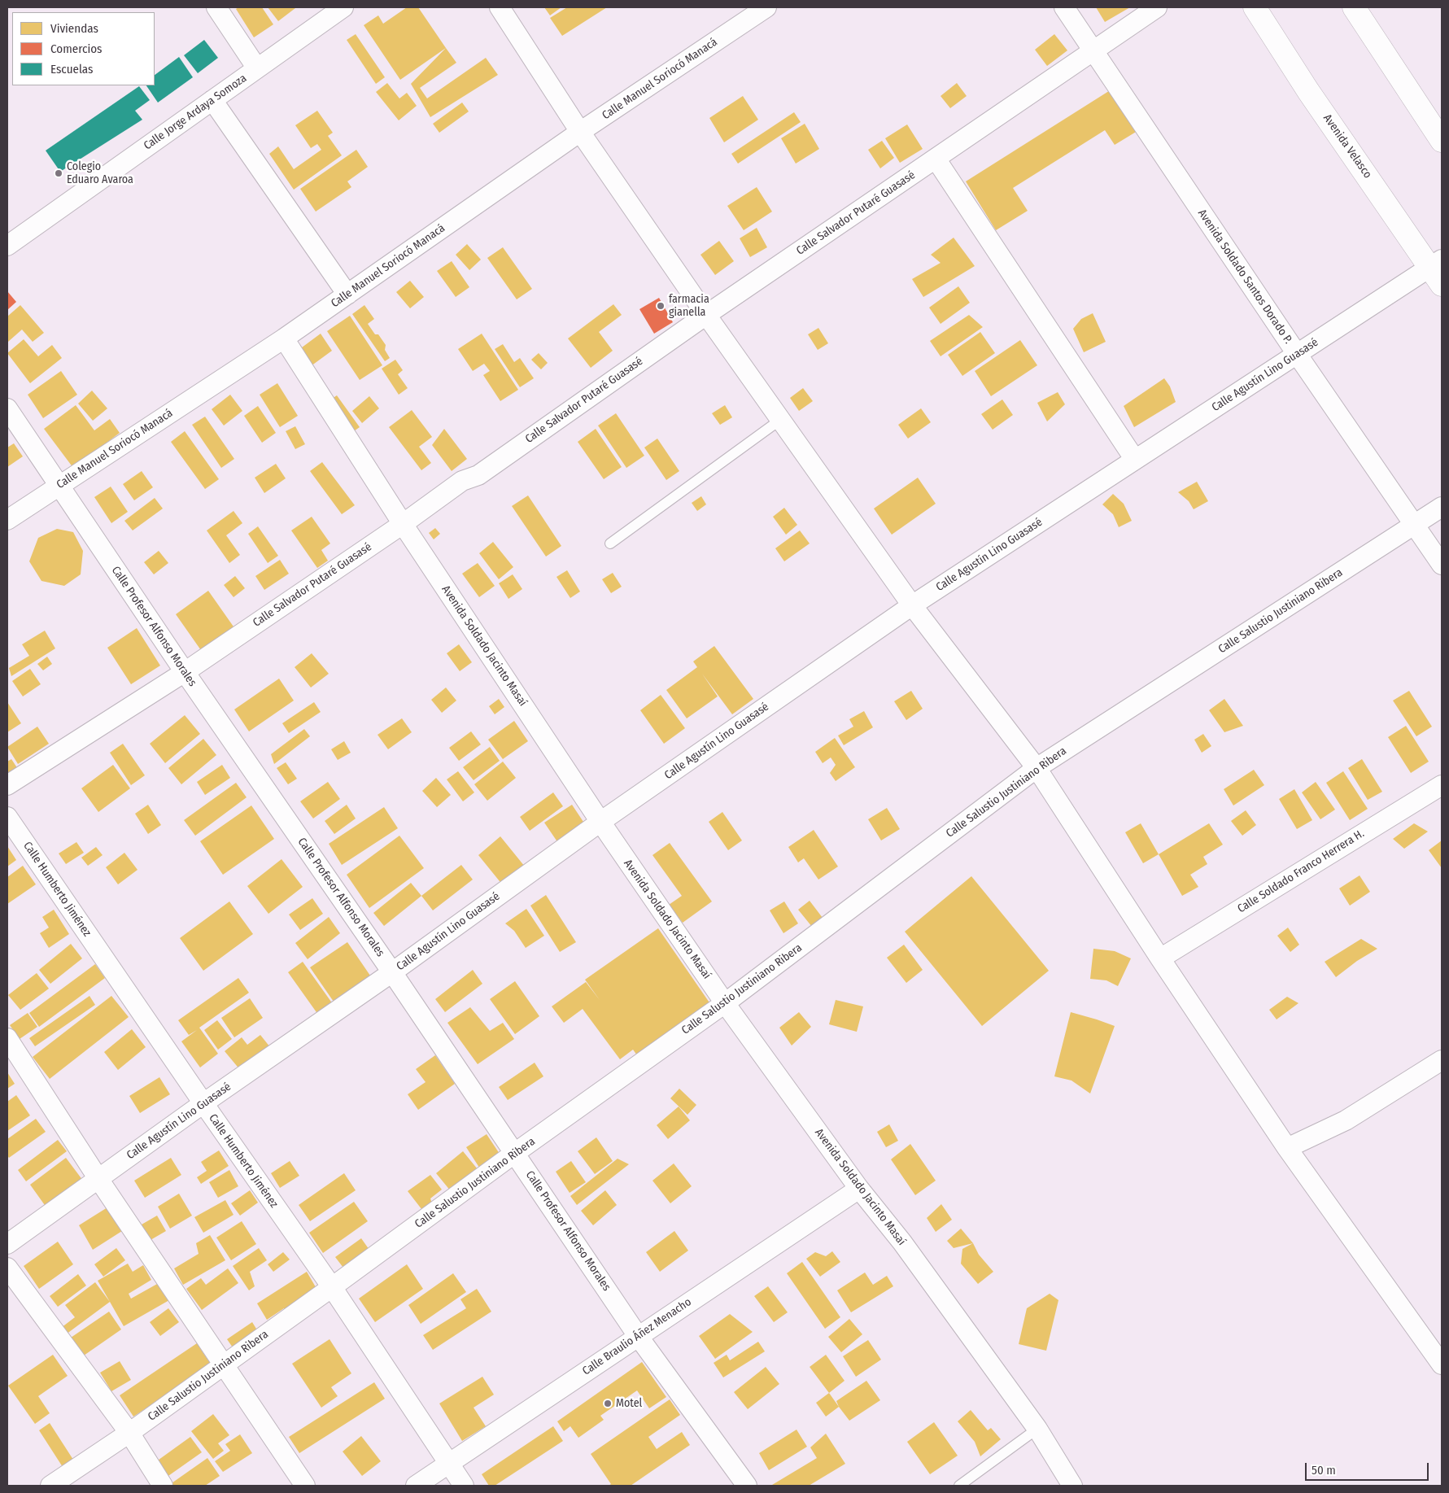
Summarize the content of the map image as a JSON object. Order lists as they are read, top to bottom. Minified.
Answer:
{"streets":{"street":["Calle Manuel Soriocó Manacá","Calle Jorge Ardaya Somoza","Avenida Velasco","Calle Salvador Putaré Guasasé","Avenida Soldado Santos Dorado P.","Calle Agustín Lino Guasasé","Calle Salustio Justiniano Ribera","Calle Profesor Alfonso Morales","Avenida Soldado Jacinto Masaí","Calle Soldado Franco Herrera H.","Calle Humberto Jiménez","Calle Braulio Áñez Menacho"]},"crossings":[["Calle Manuel Soriocó Manacá","Calle Profesor Alfonso Morales"],["Calle Manuel Soriocó Manacá","Avenida Soldado Jacinto Masaí"],["Avenida Velasco","Calle Agustín Lino Guasasé"],["Calle Salvador Putaré Guasasé","Avenida Soldado Santos Dorado P."],["Calle Salvador Putaré Guasasé","Calle Profesor Alfonso Morales"],["Calle Salvador Putaré Guasasé","Avenida Soldado Jacinto Masaí"],["Avenida Soldado Santos Dorado P.","Calle Agustín Lino Guasasé"],["Avenida Soldado Santos Dorado P.","Calle Salustio Justiniano Ribera"],["Calle Agustín Lino Guasasé","Calle Profesor Alfonso Morales"],["Calle Agustín Lino Guasasé","Avenida Soldado Jacinto Masaí"],["Calle Agustín Lino Guasasé","Calle Humberto Jiménez"],["Calle Salustio Justiniano Ribera","Calle Profesor Alfonso Morales"],["Calle Salustio Justiniano Ribera","Avenida Soldado Jacinto Masaí"],["Calle Salustio Justiniano Ribera","Calle Humberto Jiménez"],["Calle Profesor Alfonso Morales","Calle Braulio Áñez Menacho"],["Avenida Soldado Jacinto Masaí","Calle Braulio Áñez Menacho"],["Calle Humberto Jiménez","Calle Braulio Áñez Menacho"]],"places":["Colegio Eduaro Avaroa","farmacia gianella","Motel"],"legend":["Viviendas","Comercios","Escuelas"],"scale_bar":"50 m"}
